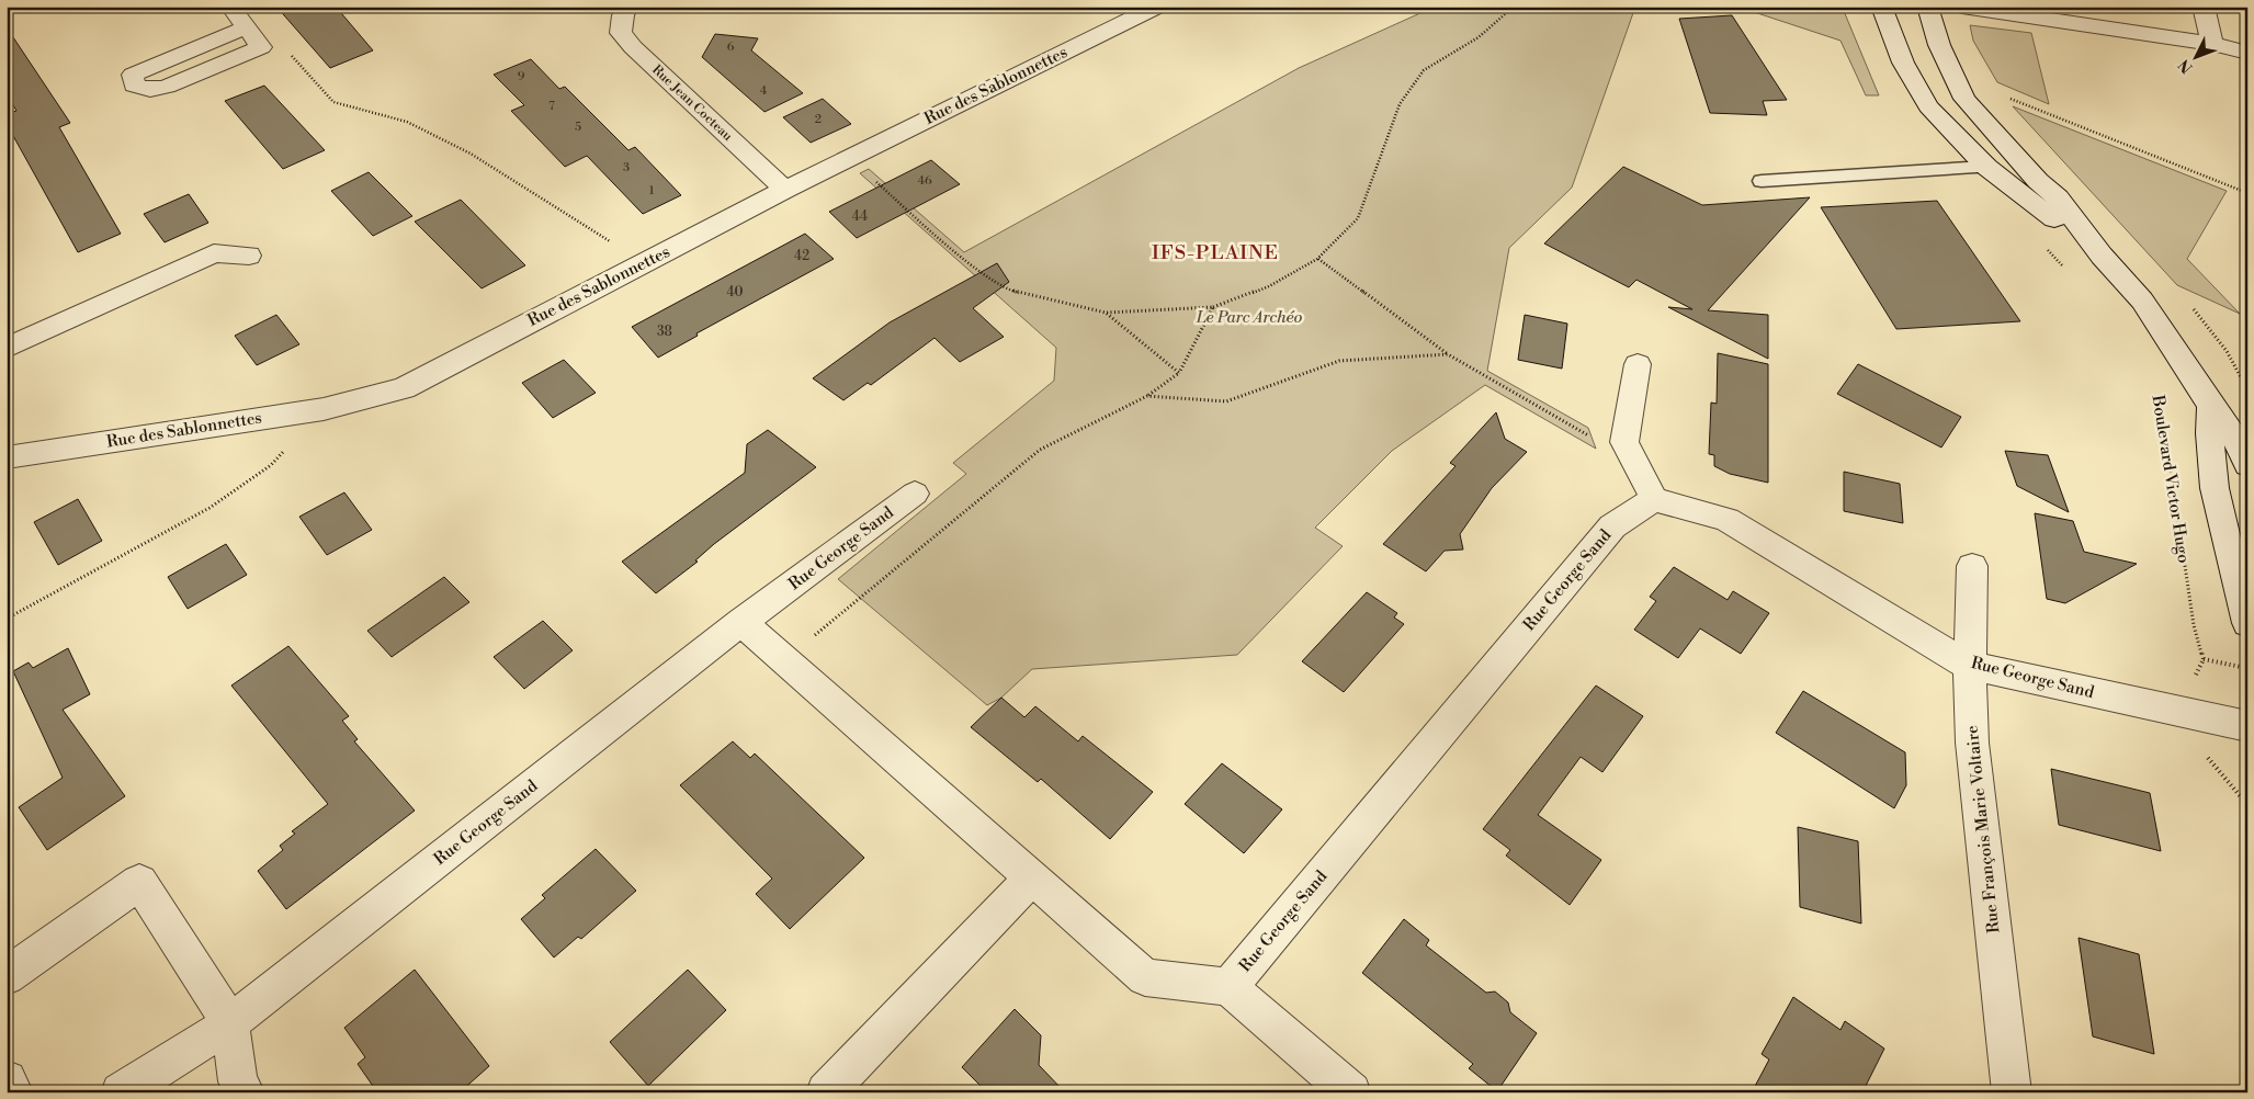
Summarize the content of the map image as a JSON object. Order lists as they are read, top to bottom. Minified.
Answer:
{"streets":{"street":["Rue des Sablonnettes","Rue Jean Cocteau","Rue George Sand","Rue François Marie Voltaire"],"path":["Boulevard Victor Hugo"]},"crossings":[["Rue des Sablonnettes","Rue Jean Cocteau"],["Rue George Sand","Rue François Marie Voltaire"]],"districts":["IFS-PLAINE"],"parks":["Le Parc Archéo"],"house_numbers":["6","9","4","7","2","5","3","46","1","44","42","40","38"],"north":"bottom left"}
